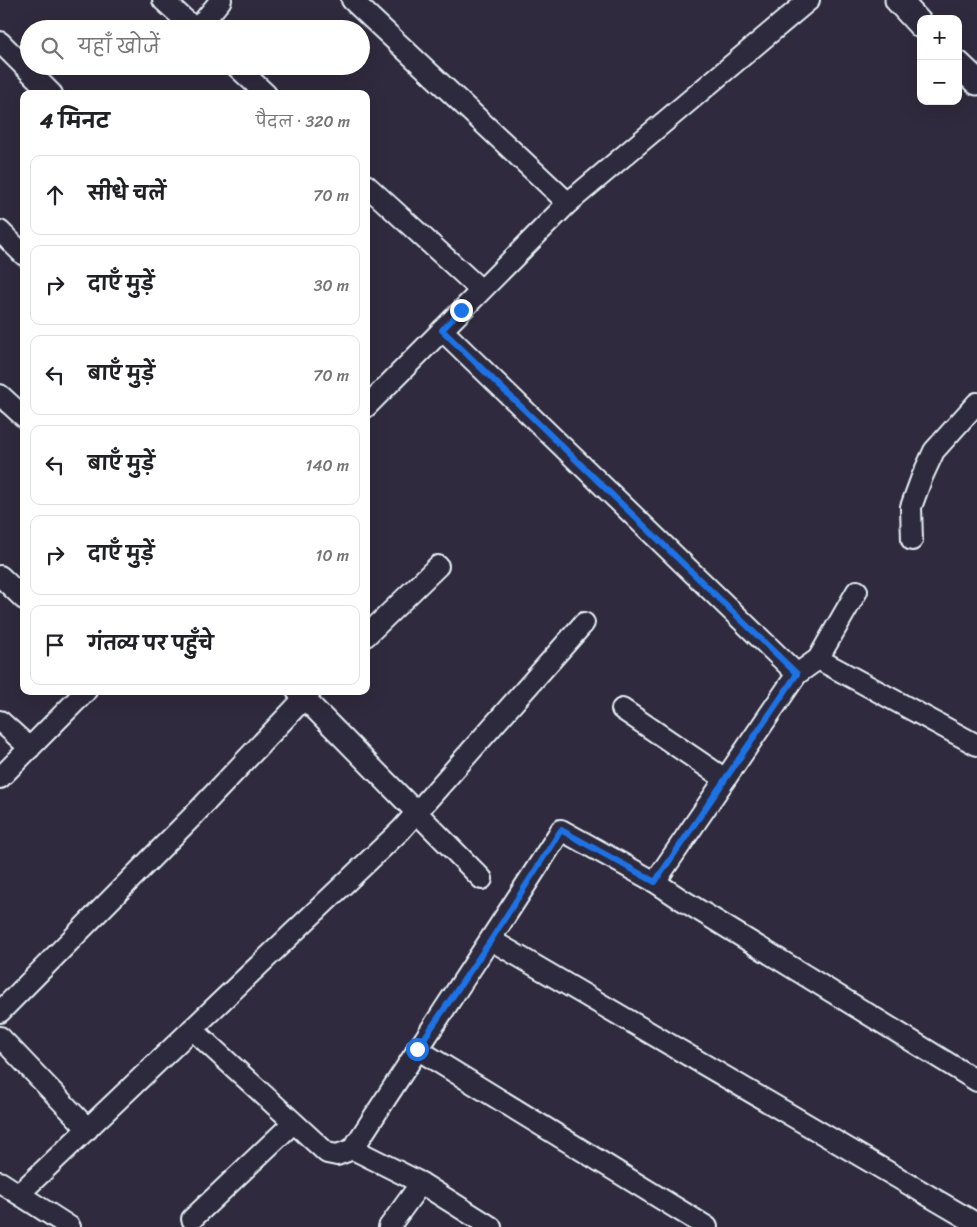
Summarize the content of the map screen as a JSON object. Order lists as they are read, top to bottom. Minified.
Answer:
{"page":{"map_buttons":["+","−"],"search":"यहाँ खोजें","heading":["4 मिनट","पैदल · 320 m"],"list":[["सीधे चलें","70 m"],["दाएँ मुड़ें","30 m"],["बाएँ मुड़ें","70 m"],["बाएँ मुड़ें","140 m"],["दाएँ मुड़ें","10 m"],"गंतव्य पर पहुँचे"]}}
